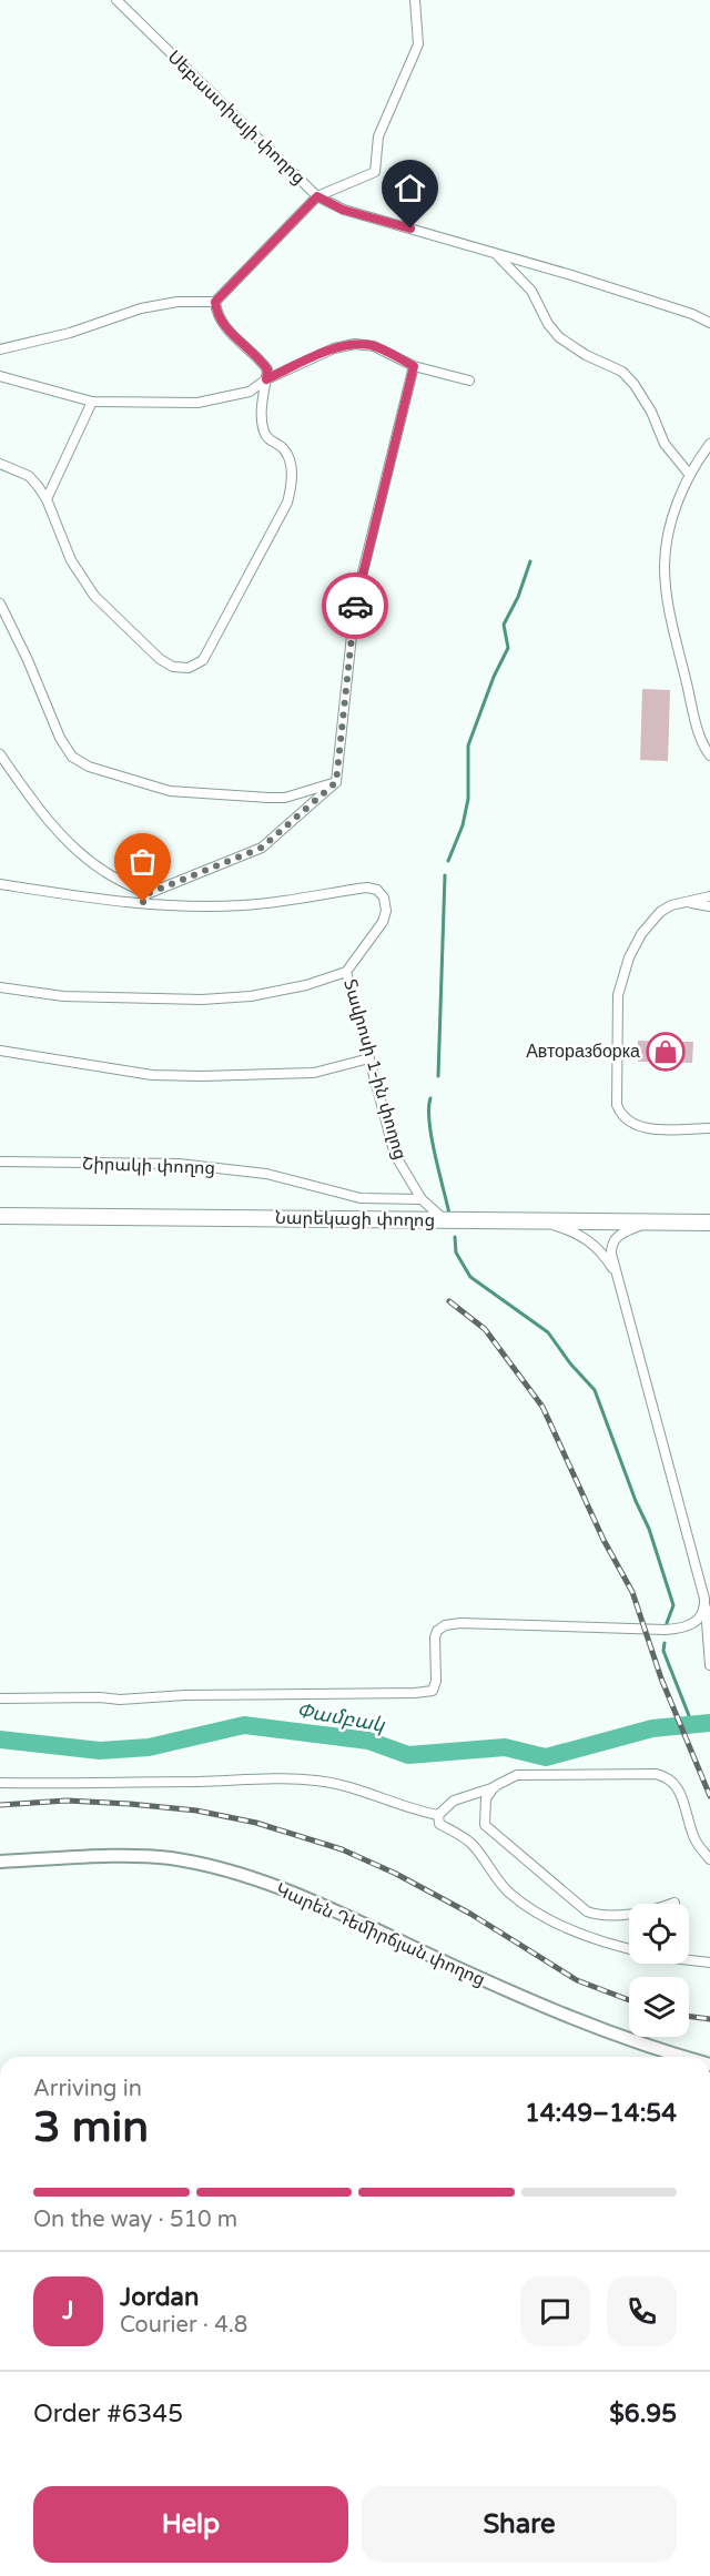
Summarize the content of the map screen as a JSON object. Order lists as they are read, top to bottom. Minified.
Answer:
{"streets":{"highway":["Նարեկացի փողոց"],"main road":["Կարեն Դեմիրճյան փողոց"],"street":["Սեբաստիայի փողոց","Տավրոսի 1-ին փողոց","Շիրակի փողոց"]},"crossings":[["Տավրոսի 1-ին փողոց","Շիրակի փողոց"]],"water":["Փամբակ"],"places":{"shop":["Авторазборка"]},"page":{"heading":["3 min","Arriving in","14:49–14:54"],"panel":["Jordan","Courier · 4.8","Order #6345","$6.95"],"bar":"On the way · 510 m","round":"J","buttons":["Help","Share"]}}
